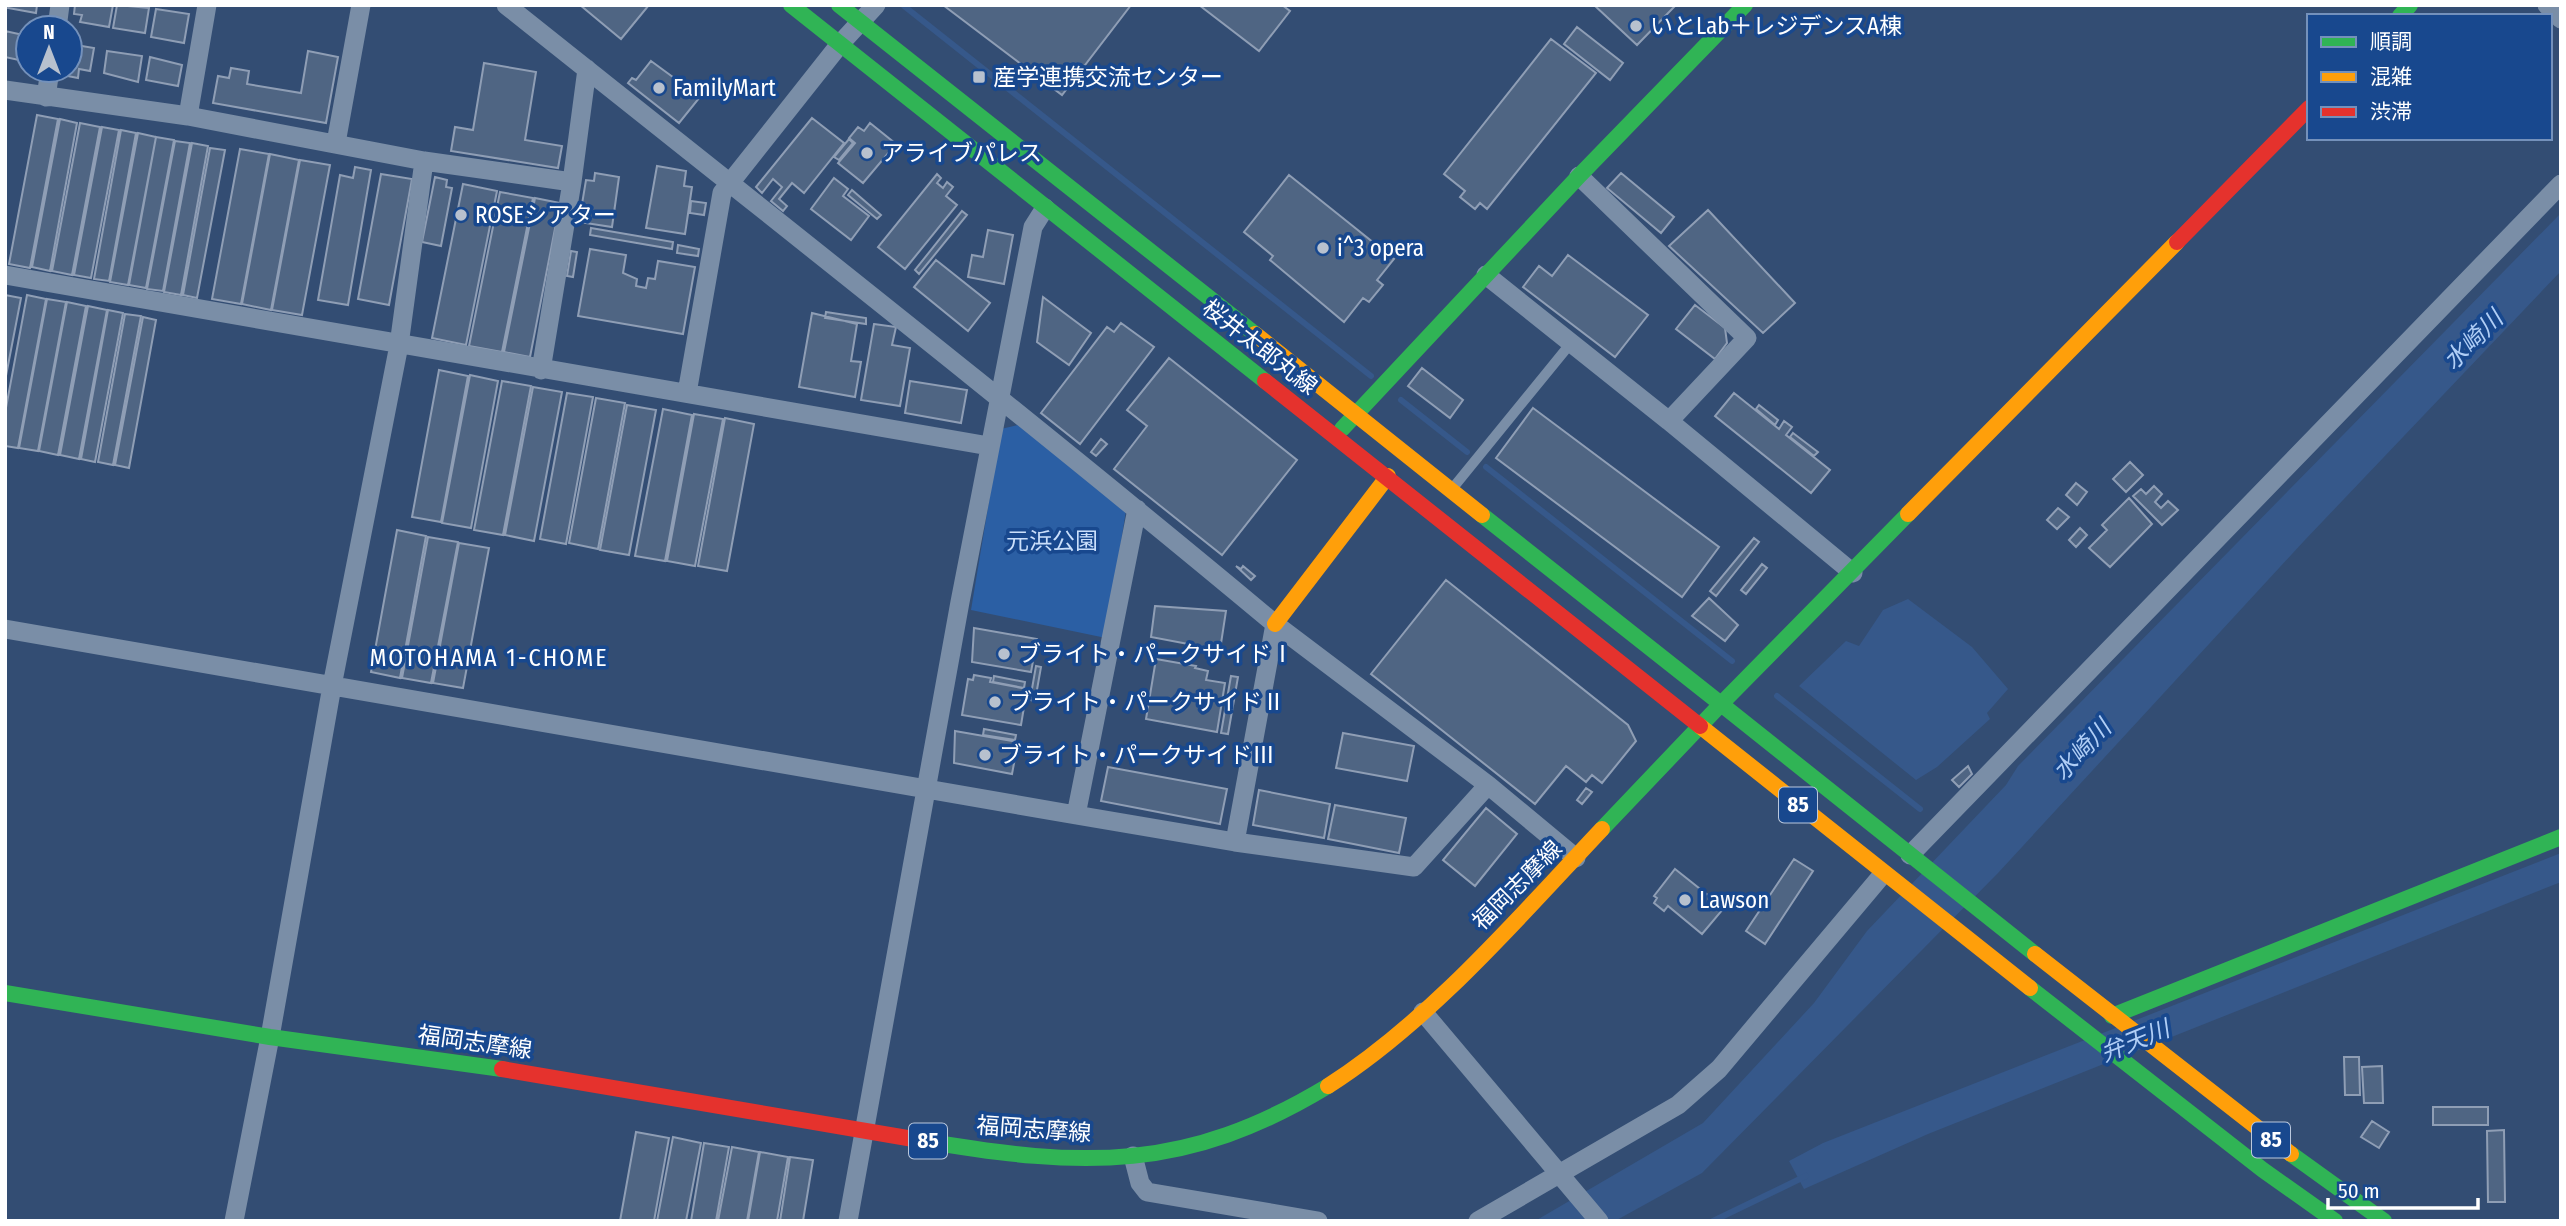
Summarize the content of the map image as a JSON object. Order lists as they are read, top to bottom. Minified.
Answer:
{"streets":{"main road":["桜井太郎丸線","85","福岡志摩線"]},"crossings":[["桜井太郎丸線","85"],["桜井太郎丸線","福岡志摩線"],["85","福岡志摩線"]],"districts":["MOTOHAMA 1-CHOME"],"water":["水崎川","弁天川"],"parks":["元浜公園"],"places":{"other":["いとLab＋レジデンスA棟","FamilyMart","アライブパレス","ROSEシアター","i^3 opera","ブライト・パークサイドⅠ","ブライト・パークサイドⅡ","ブライト・パークサイドⅢ","Lawson"],"transit":["産学連携交流センター"]},"legend":["順調","混雑","渋滞"],"scale_bar":"50 m","north":"top"}
